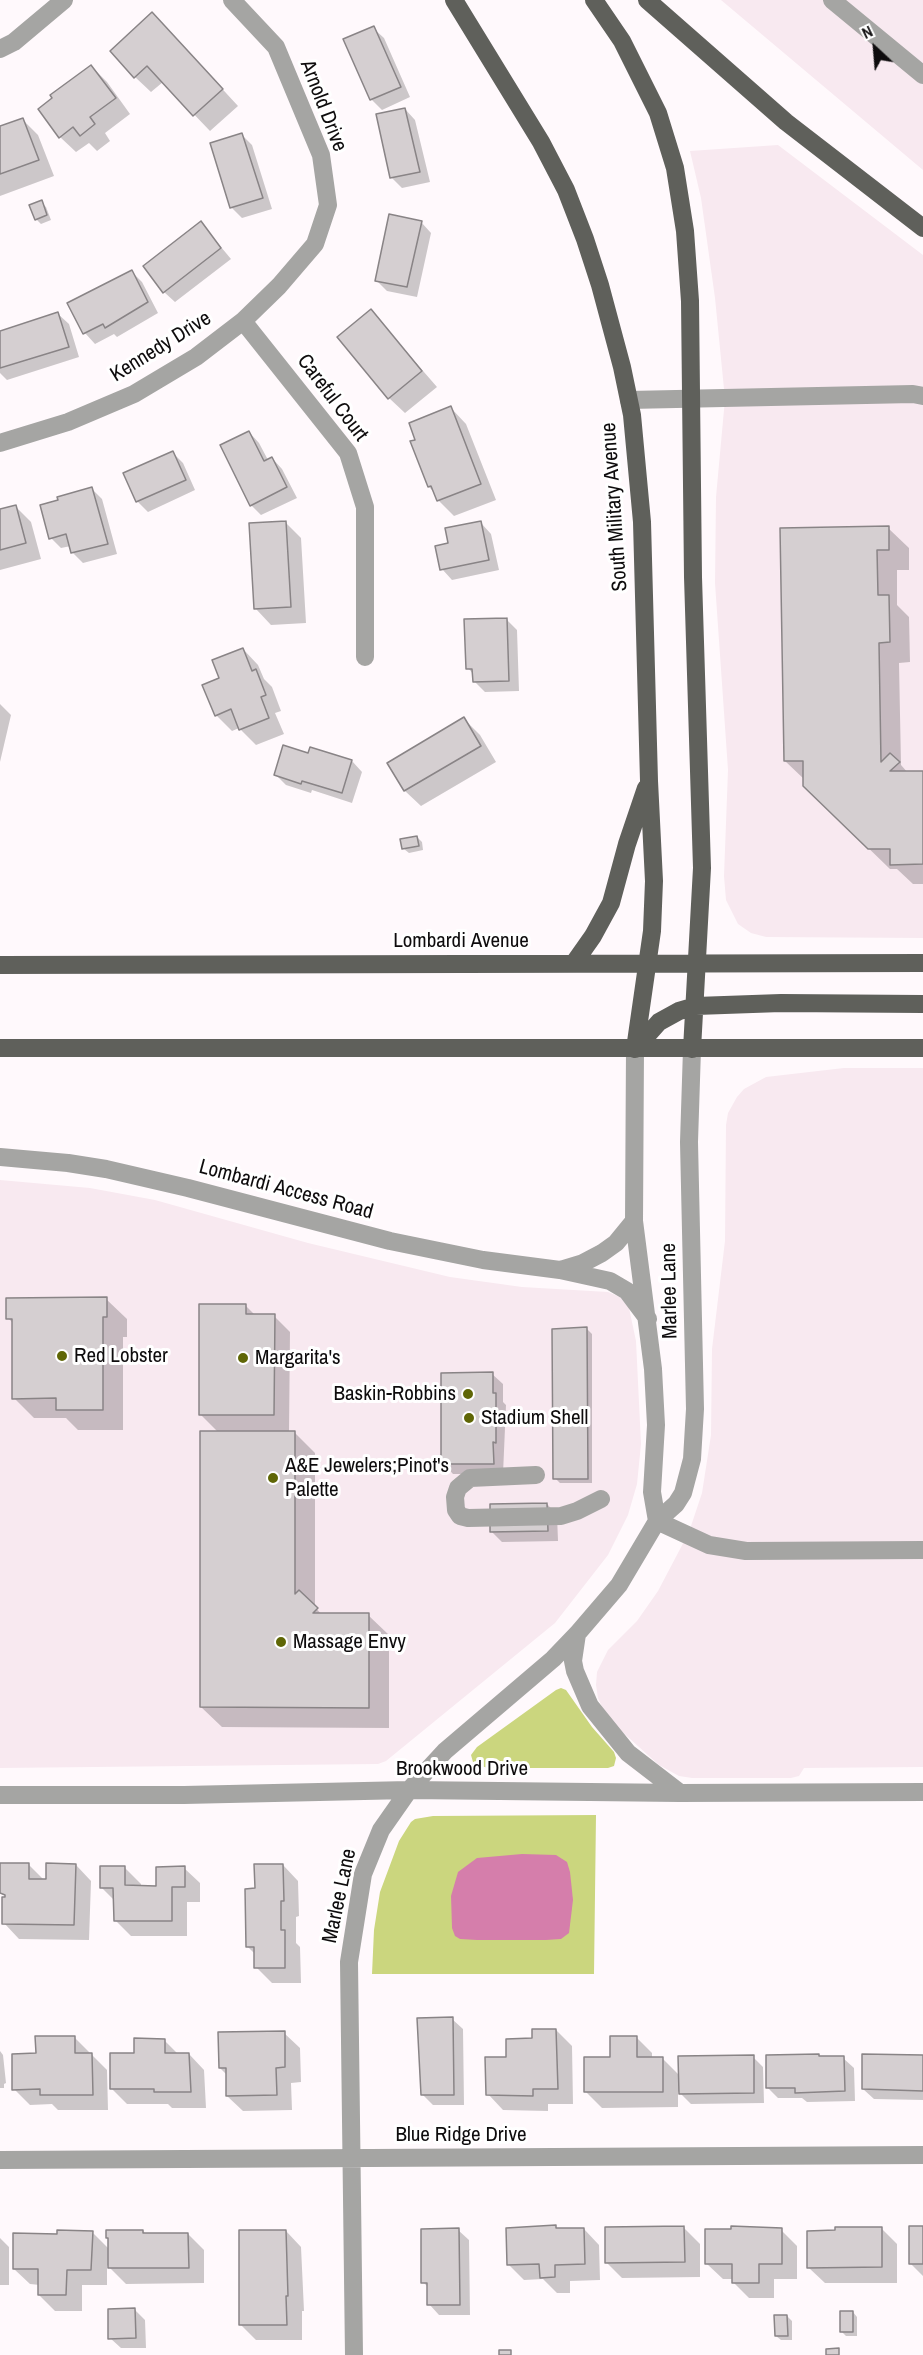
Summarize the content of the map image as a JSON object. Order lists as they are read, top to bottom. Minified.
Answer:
{"streets":{"main road":["South Military Avenue","Lombardi Avenue"],"street":["Arnold Drive","Kennedy Drive","Careful Court","Lombardi Access Road","Marlee Lane","Brookwood Drive","Blue Ridge Drive"]},"crossings":[["Arnold Drive","Kennedy Drive"],["Kennedy Drive","Careful Court"],["South Military Avenue","Lombardi Avenue"],["South Military Avenue","Marlee Lane"],["Lombardi Access Road","Marlee Lane"],["Marlee Lane","Brookwood Drive"],["Marlee Lane","Blue Ridge Drive"]],"places":["Red Lobster","Margarita's","Baskin-Robbins","Stadium Shell","A&E Jewelers;Pinot's Palette","Massage Envy"],"north":"top left"}
